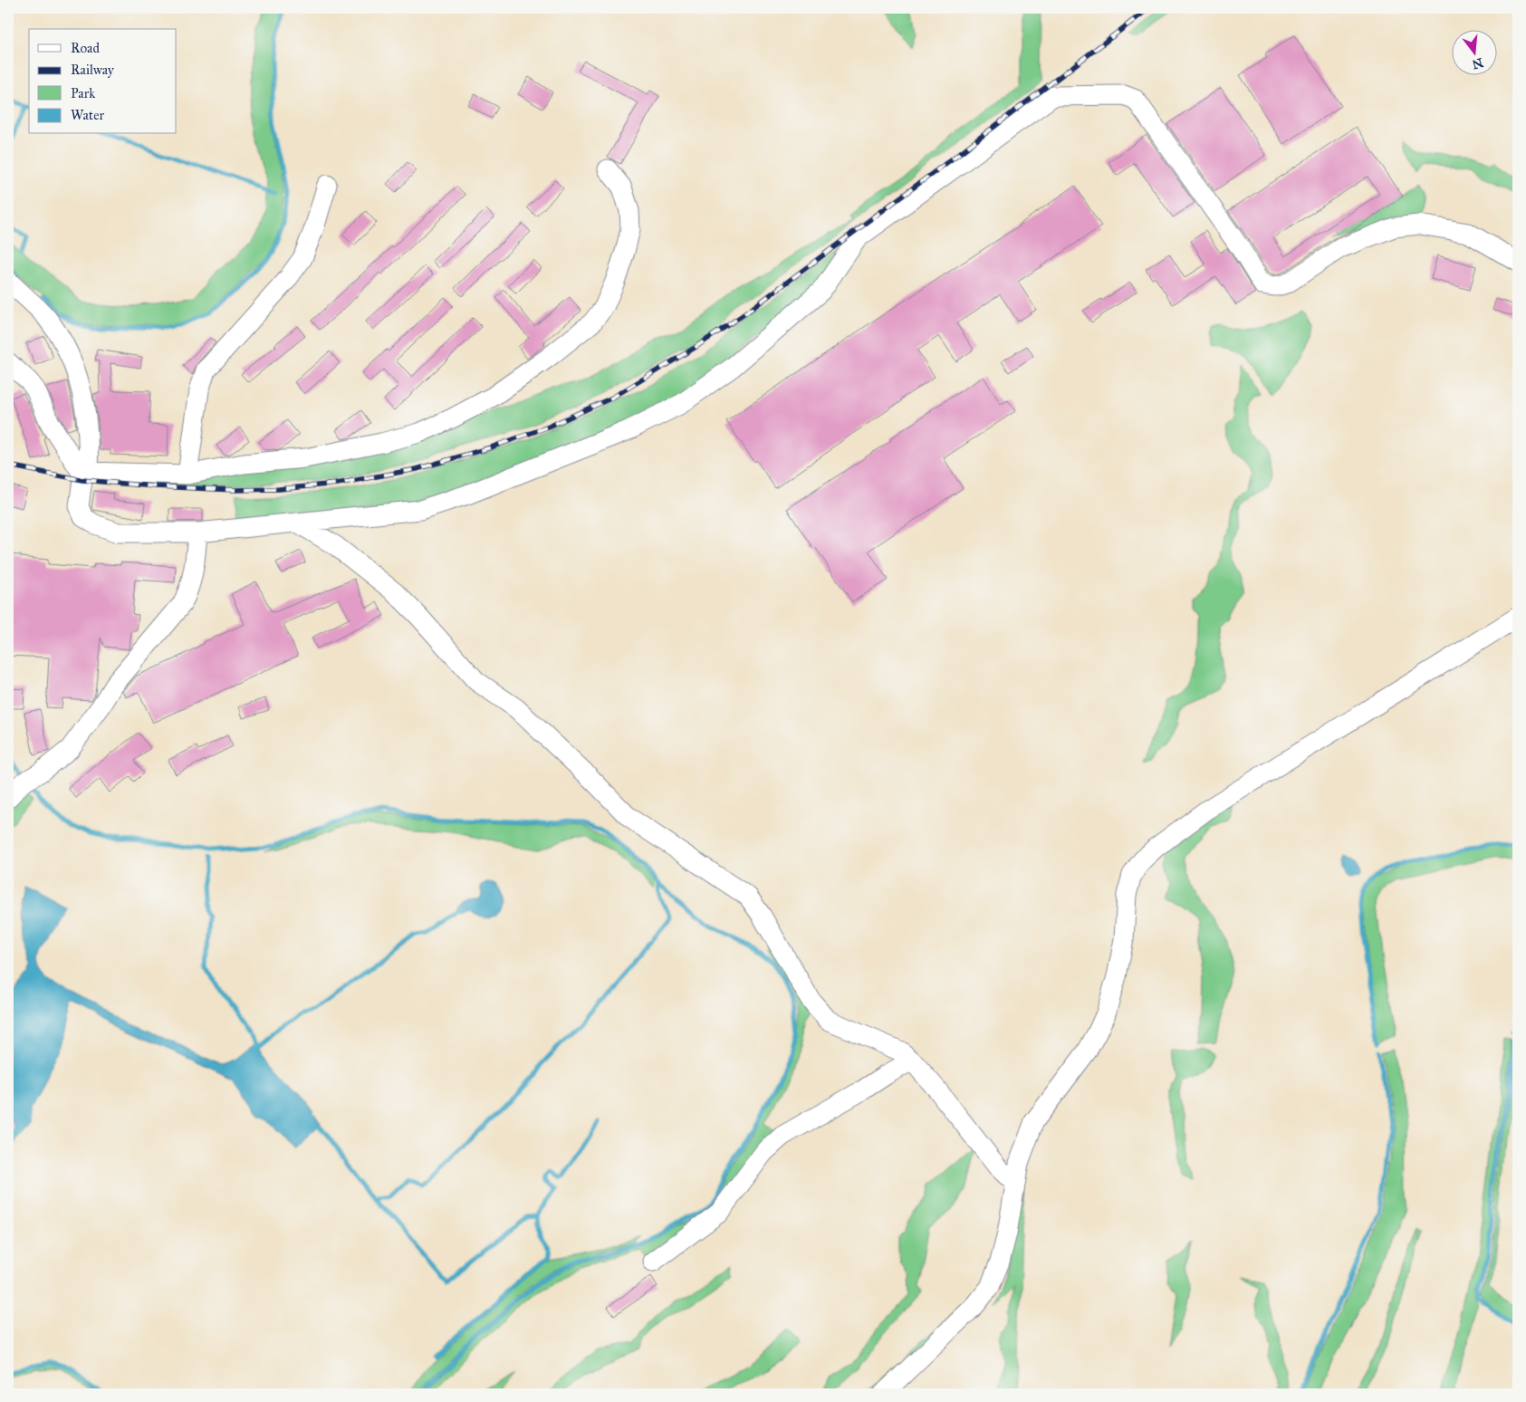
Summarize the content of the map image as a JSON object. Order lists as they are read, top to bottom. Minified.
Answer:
{"legend":["Road","Railway","Park","Water"],"north":"bottom"}
